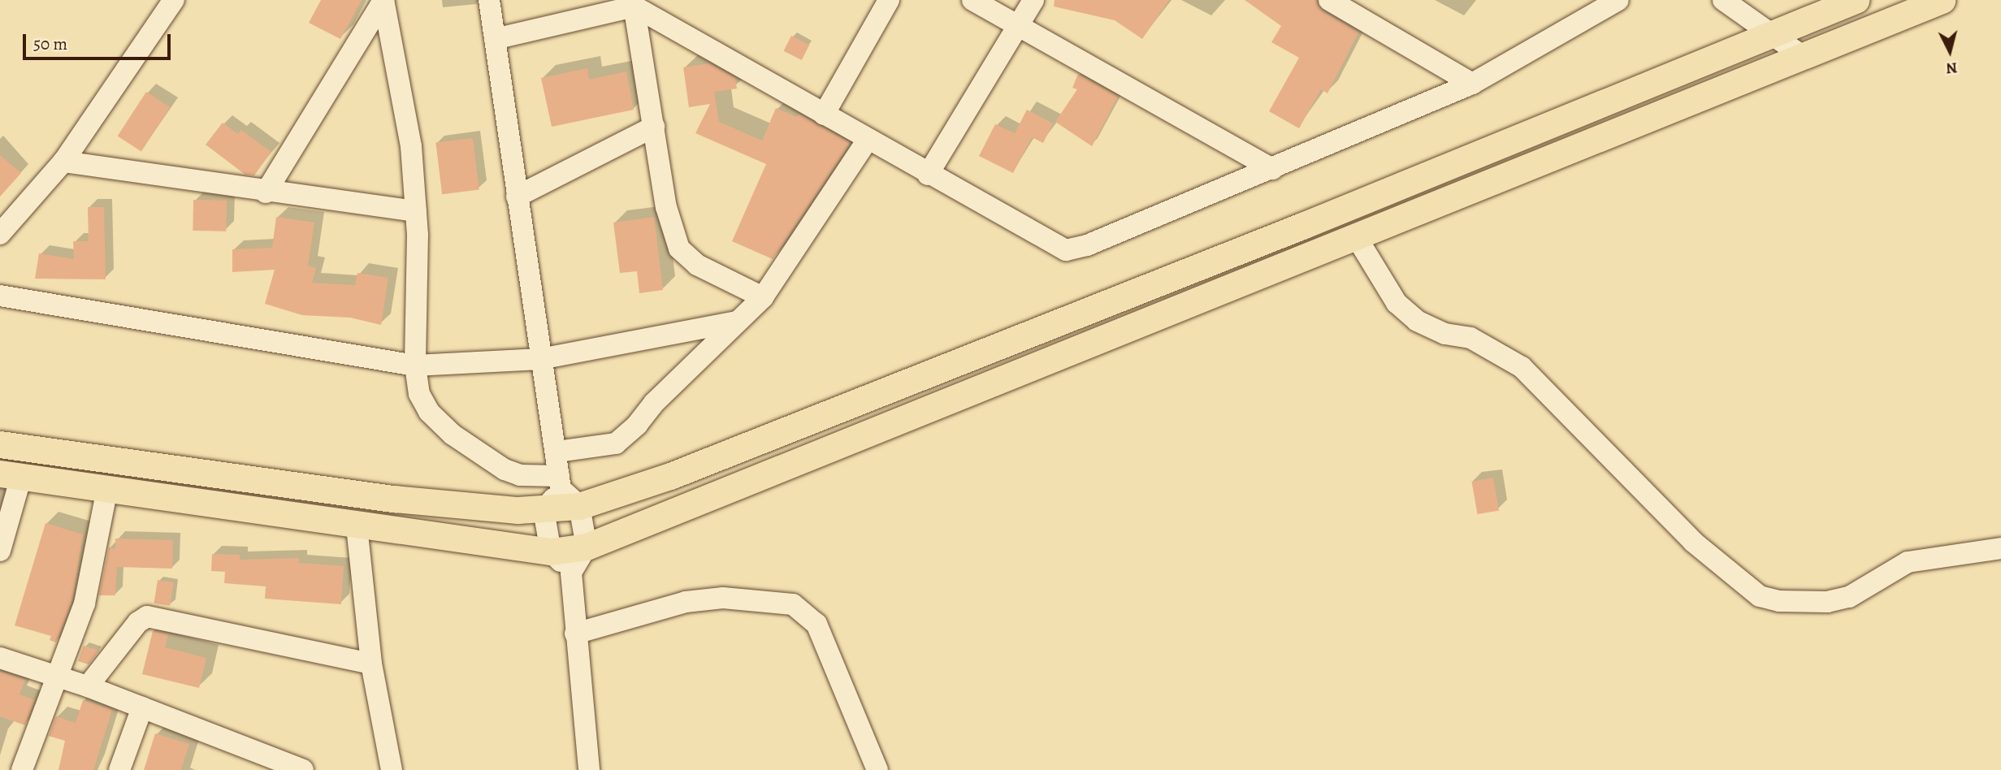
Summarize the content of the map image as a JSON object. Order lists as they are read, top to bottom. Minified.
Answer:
{"scale_bar":"50 m","north":"bottom"}
